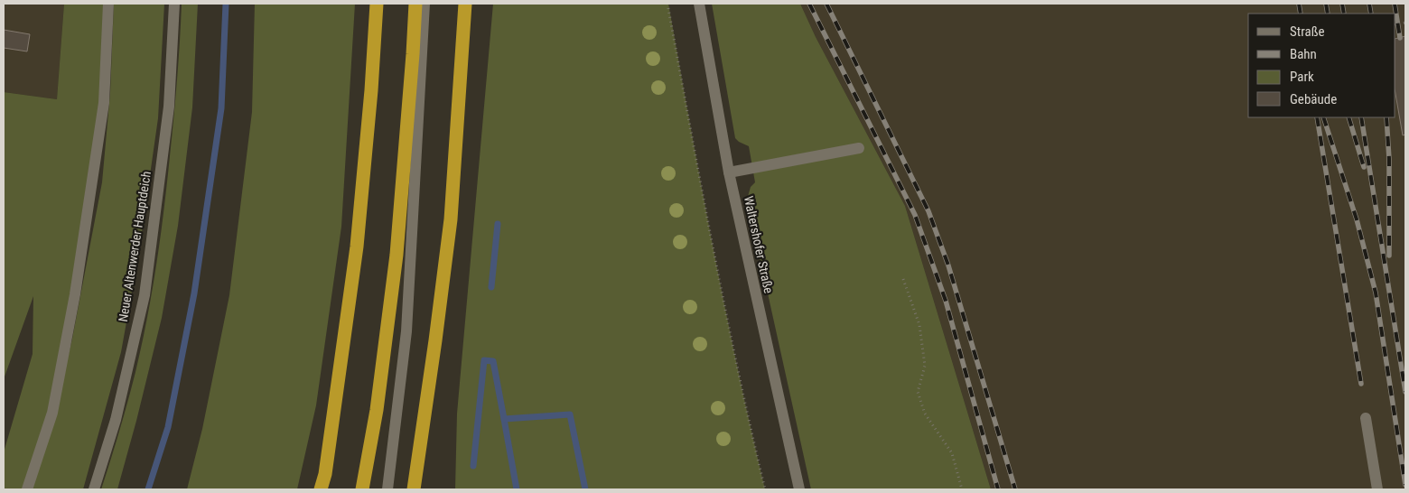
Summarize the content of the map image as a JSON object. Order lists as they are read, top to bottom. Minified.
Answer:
{"streets":{"street":["Waltershofer Straße","Neuer Altenwerder Hauptdeich"]},"legend":["Straße","Bahn","Park","Gebäude"]}
